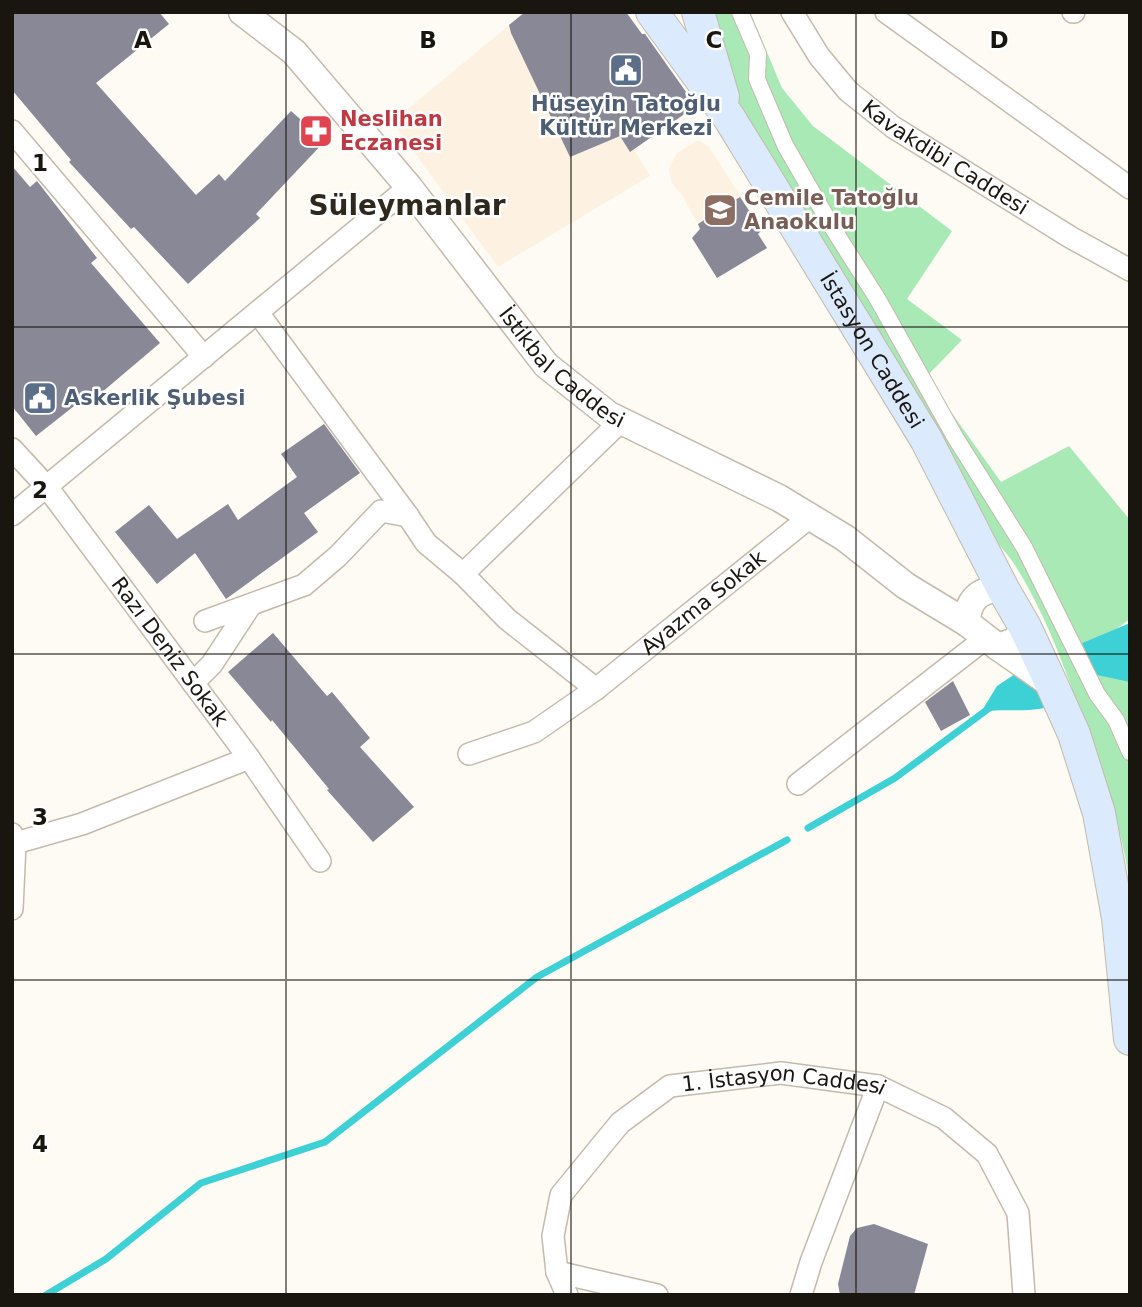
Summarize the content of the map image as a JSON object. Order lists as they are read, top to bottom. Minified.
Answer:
{"streets":{"main road":["İstasyon Caddesi"],"street":["Kavakdibi Caddesi","İstikbal Caddesi","Ayazma Sokak","Razı Deniz Sokak","1. İstasyon Caddesi"]},"crossings":[["İstasyon Caddesi","İstikbal Caddesi"],["İstikbal Caddesi","Ayazma Sokak"]],"districts":["Süleymanlar"],"places":{"public building":["Hüseyin Tatoğlu Kültür Merkezi","Askerlik Şubesi"],"pharmacy":["Neslihan Eczanesi"],"school or university":["Cemile Tatoğlu Anaokulu"]},"grid":{"columns":["A","B","C","D"],"rows":["1","2","3","4"]}}
